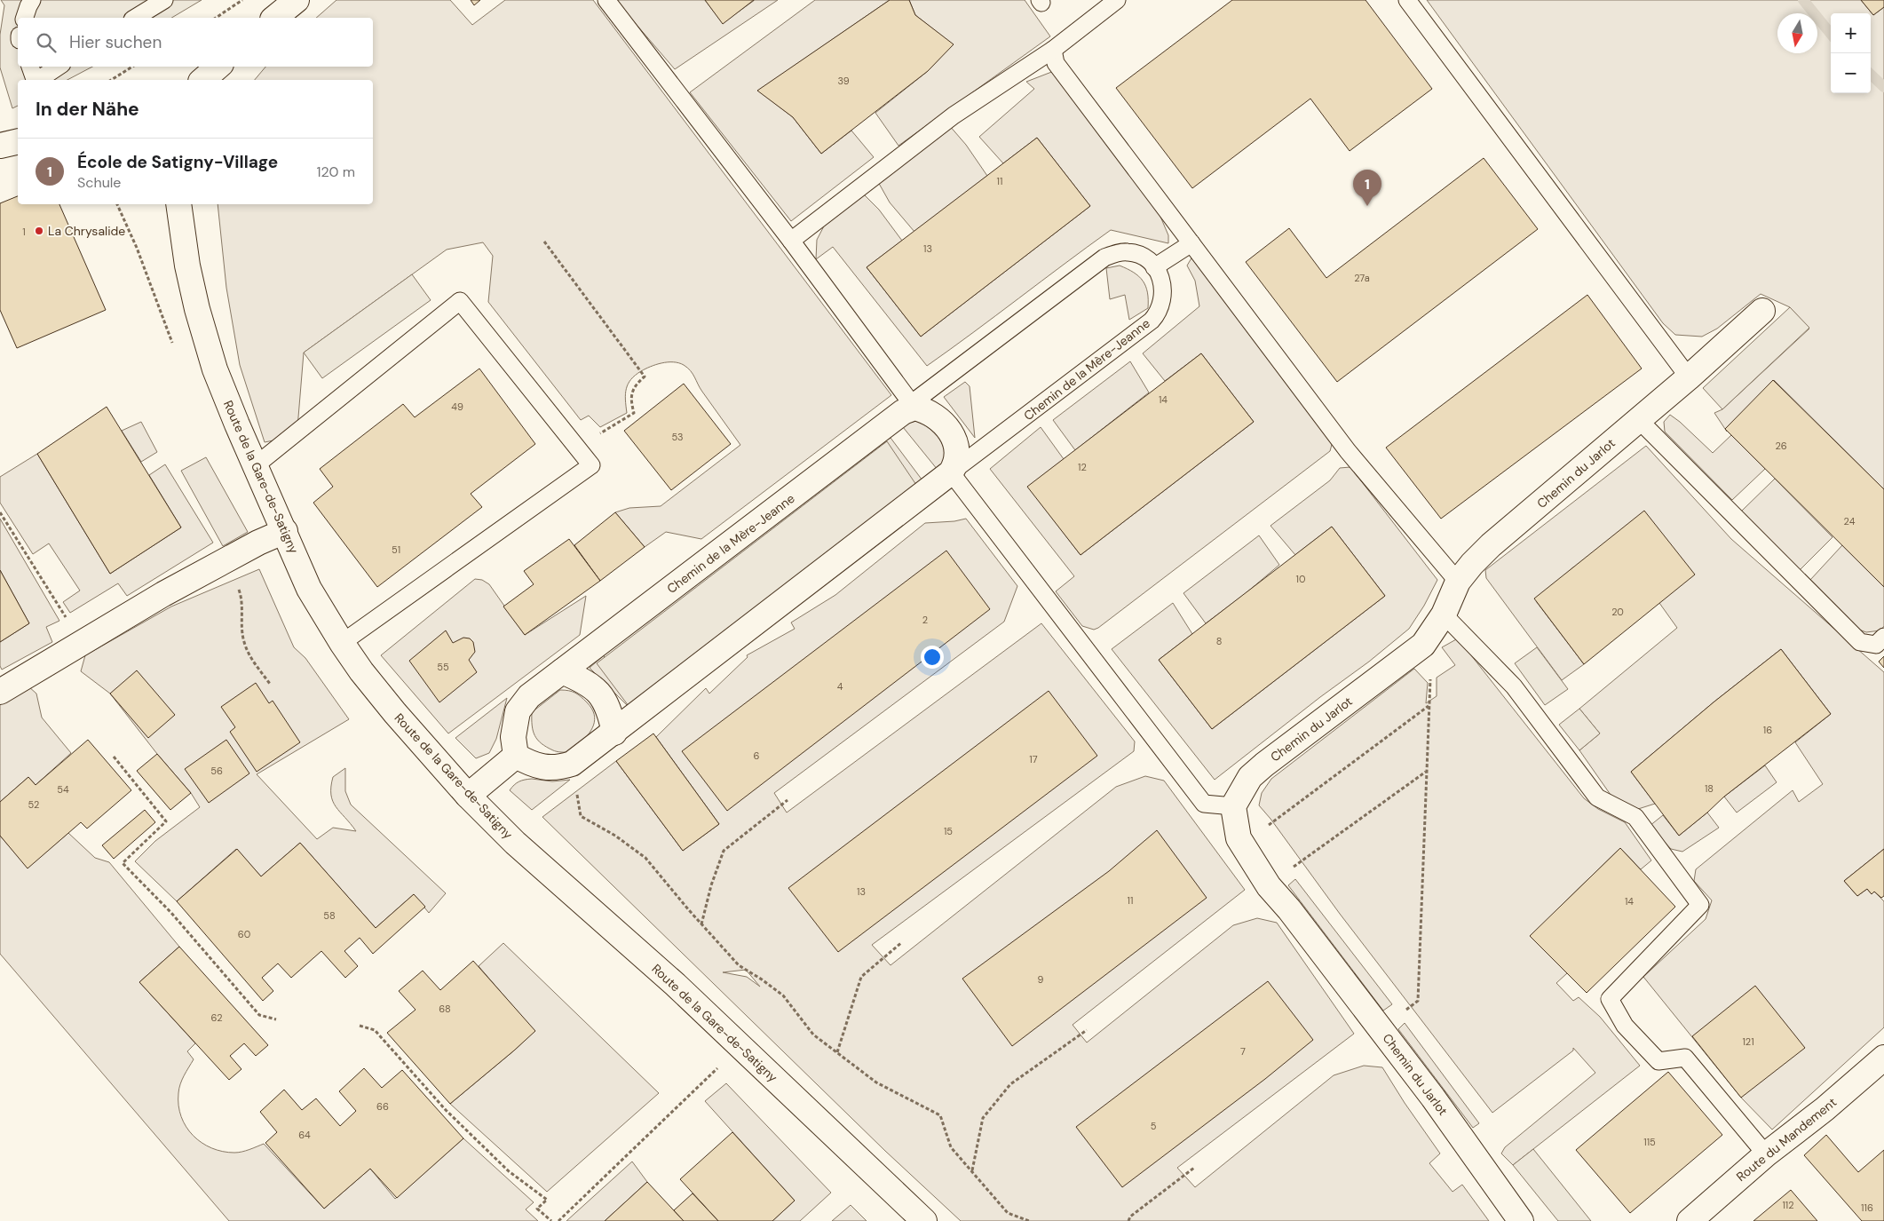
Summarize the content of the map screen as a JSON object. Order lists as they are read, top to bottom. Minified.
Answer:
{"streets":{"street":["Chemin de la Mère-Jeanne","Chemin du Jarlot","Route de la Gare-de-Satigny","Route du Mandement"]},"places":["La Chrysalide"],"house_numbers":["39","11","1","13","27a","14","49","53","26","12","24","51","10","20","2","8","55","4","16","6","17","56","18","54","52","15","13","11","14","58","60","9","68","62","121","7","66","5","64","115","112","116"],"north":"bottom","page":{"map_buttons":["+","−"],"search":"Hier suchen","heading":"In der Nähe","list":[{"mark":"1","name":"École de Satigny-Village","note":"Schule","value":"120 m"}],"pins":"1"}}
